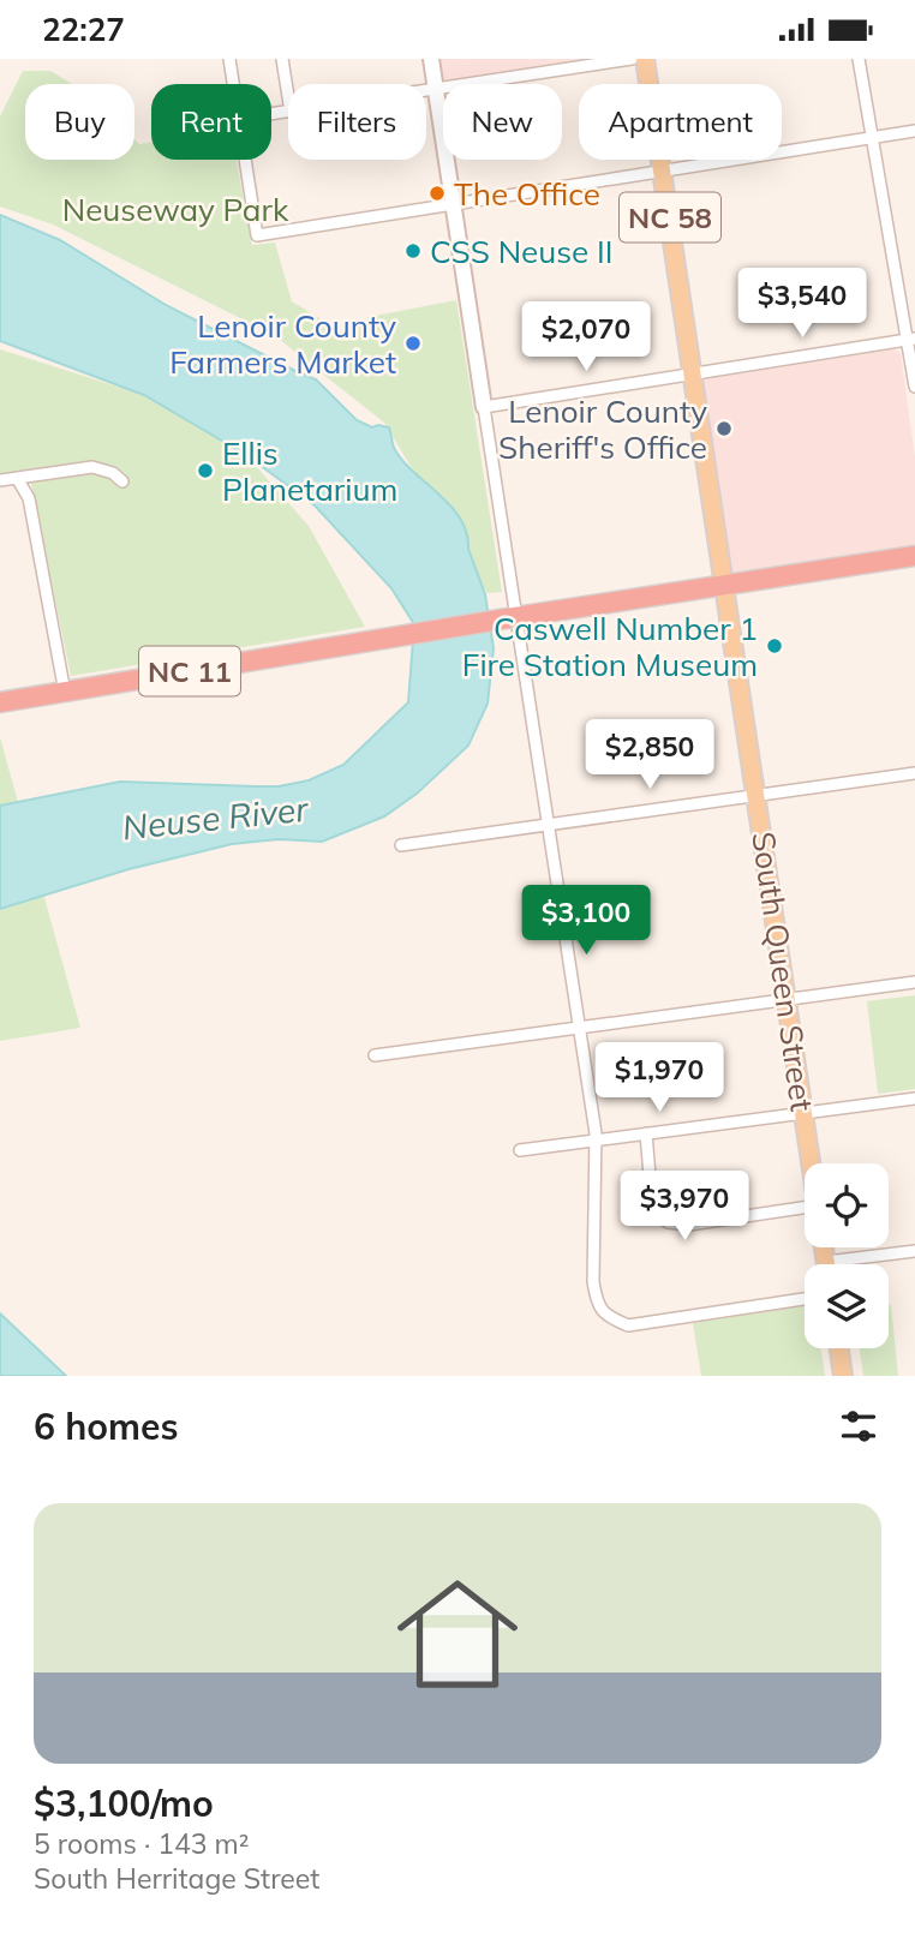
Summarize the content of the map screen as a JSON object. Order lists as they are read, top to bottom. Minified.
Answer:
{"streets":{"highway":["NC 11"],"main road":["NC 58","South Queen Street"]},"crossings":[["NC 58","South Queen Street"],["NC 11","South Queen Street"]],"water":["Neuse River"],"parks":["Neuseway Park"],"places":["The Office","CSS Neuse II","Lenoir County Farmers Market","Lenoir County Sheriff's Office","Ellis Planetarium","Caswell Number 1 Fire Station Museum"],"page":{"status":"22:27","chip":["Buy","Rent","Filters","New","Apartment"],"price":["$3,540","$2,070","$2,850","$3,100","$1,970","$3,970"],"heading":"6 homes","list":[{"name":"$3,100/mo","note":"5 rooms · 143 m² · South Herritage Street"}]}}
